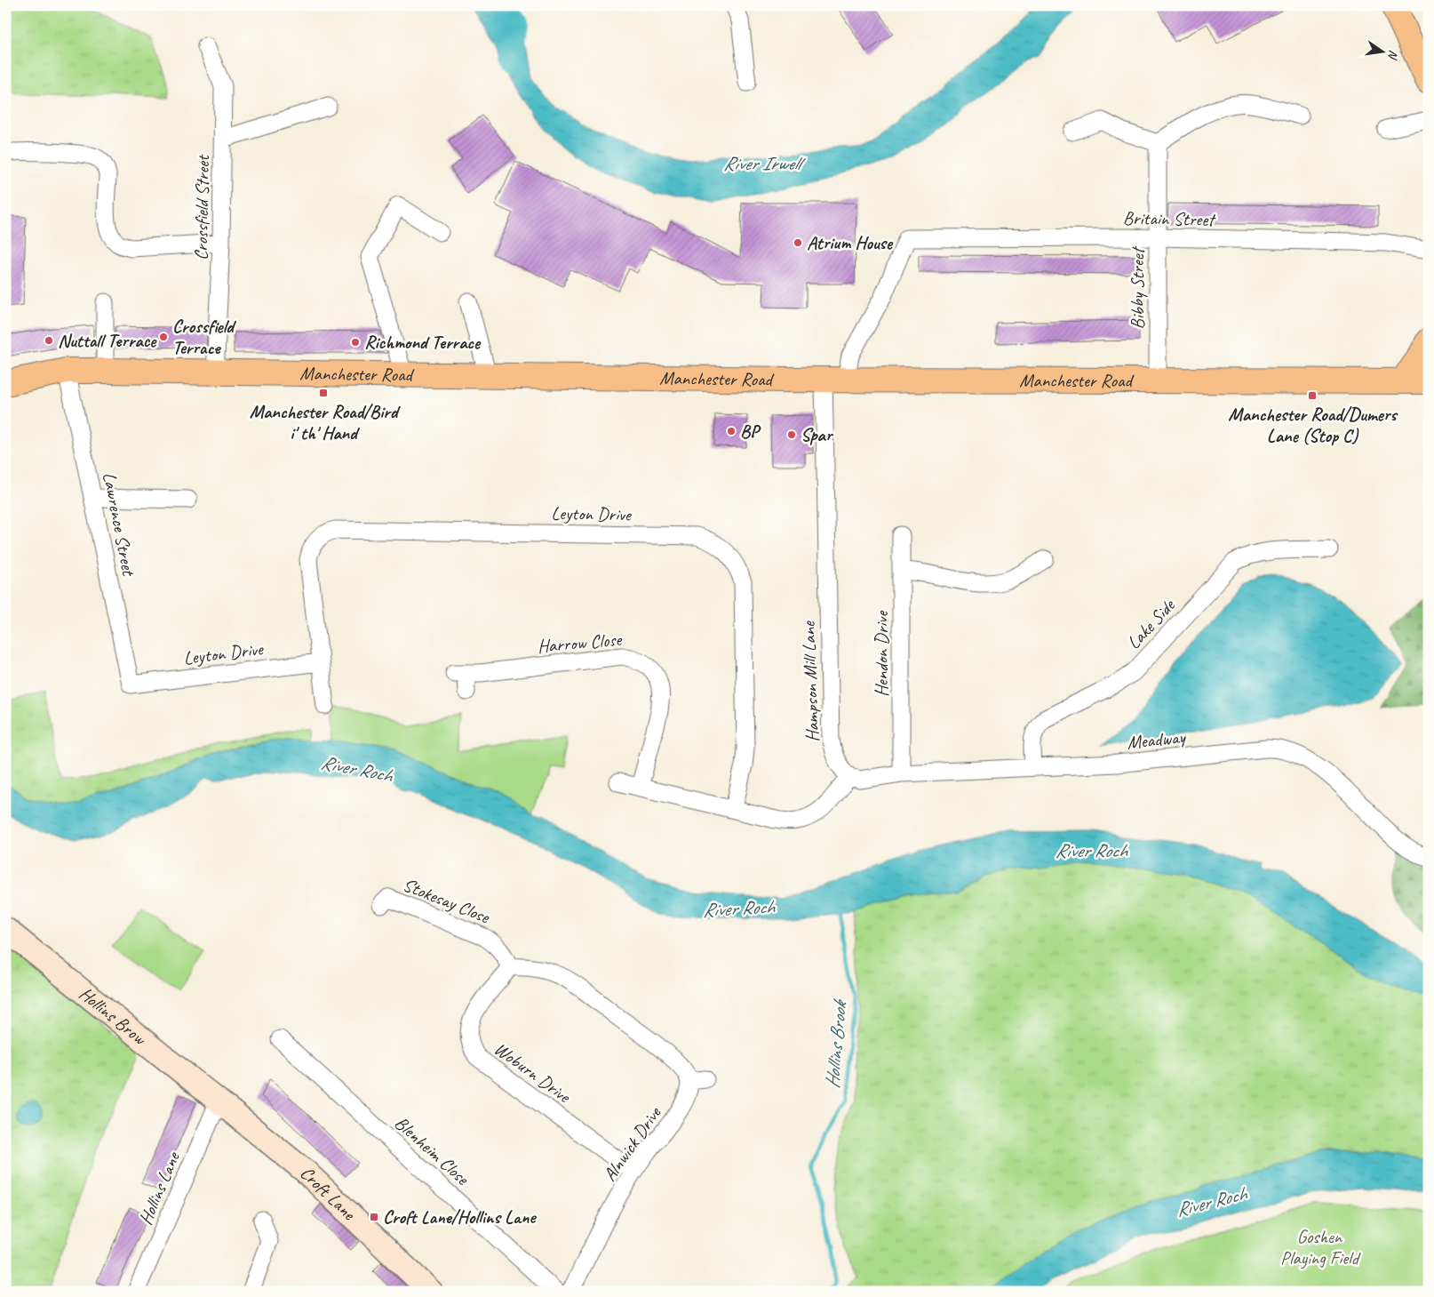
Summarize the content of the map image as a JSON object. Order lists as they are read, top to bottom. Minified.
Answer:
{"streets":{"main road":["Manchester Road"],"street":["Crossfield Street","Britain Street","Bibby Street","Leyton Drive","Lawrence Street","Lake Side","Harrow Close","Hendon Drive","Hampson Mill Lane","Meadway","Stokesay Close","Hollins Brow","Woburn Drive","Alnwick Drive","Blenheim Close","Hollins Lane","Croft Lane"]},"crossings":[["Crossfield Street","Manchester Road"],["Britain Street","Bibby Street"],["Britain Street","Hampson Mill Lane"],["Bibby Street","Manchester Road"],["Manchester Road","Lawrence Street"],["Manchester Road","Hampson Mill Lane"],["Leyton Drive","Lawrence Street"],["Lake Side","Meadway"],["Hendon Drive","Meadway"],["Hampson Mill Lane","Meadway"],["Stokesay Close","Woburn Drive"],["Stokesay Close","Alnwick Drive"],["Hollins Brow","Hollins Lane"],["Hollins Brow","Croft Lane"],["Woburn Drive","Alnwick Drive"],["Hollins Lane","Croft Lane"]],"water":["River Irwell","River Roch","Hollins Brook"],"parks":["Goshen Playing Field"],"places":{"other":["Atrium House","Crossfield Terrace","Nuttall Terrace","Richmond Terrace","BP","Spar"],"transit":["Manchester Road/Bird i' th' Hand","Manchester Road/Dumers Lane (Stop C)","Croft Lane/Hollins Lane"]},"north":"right"}
